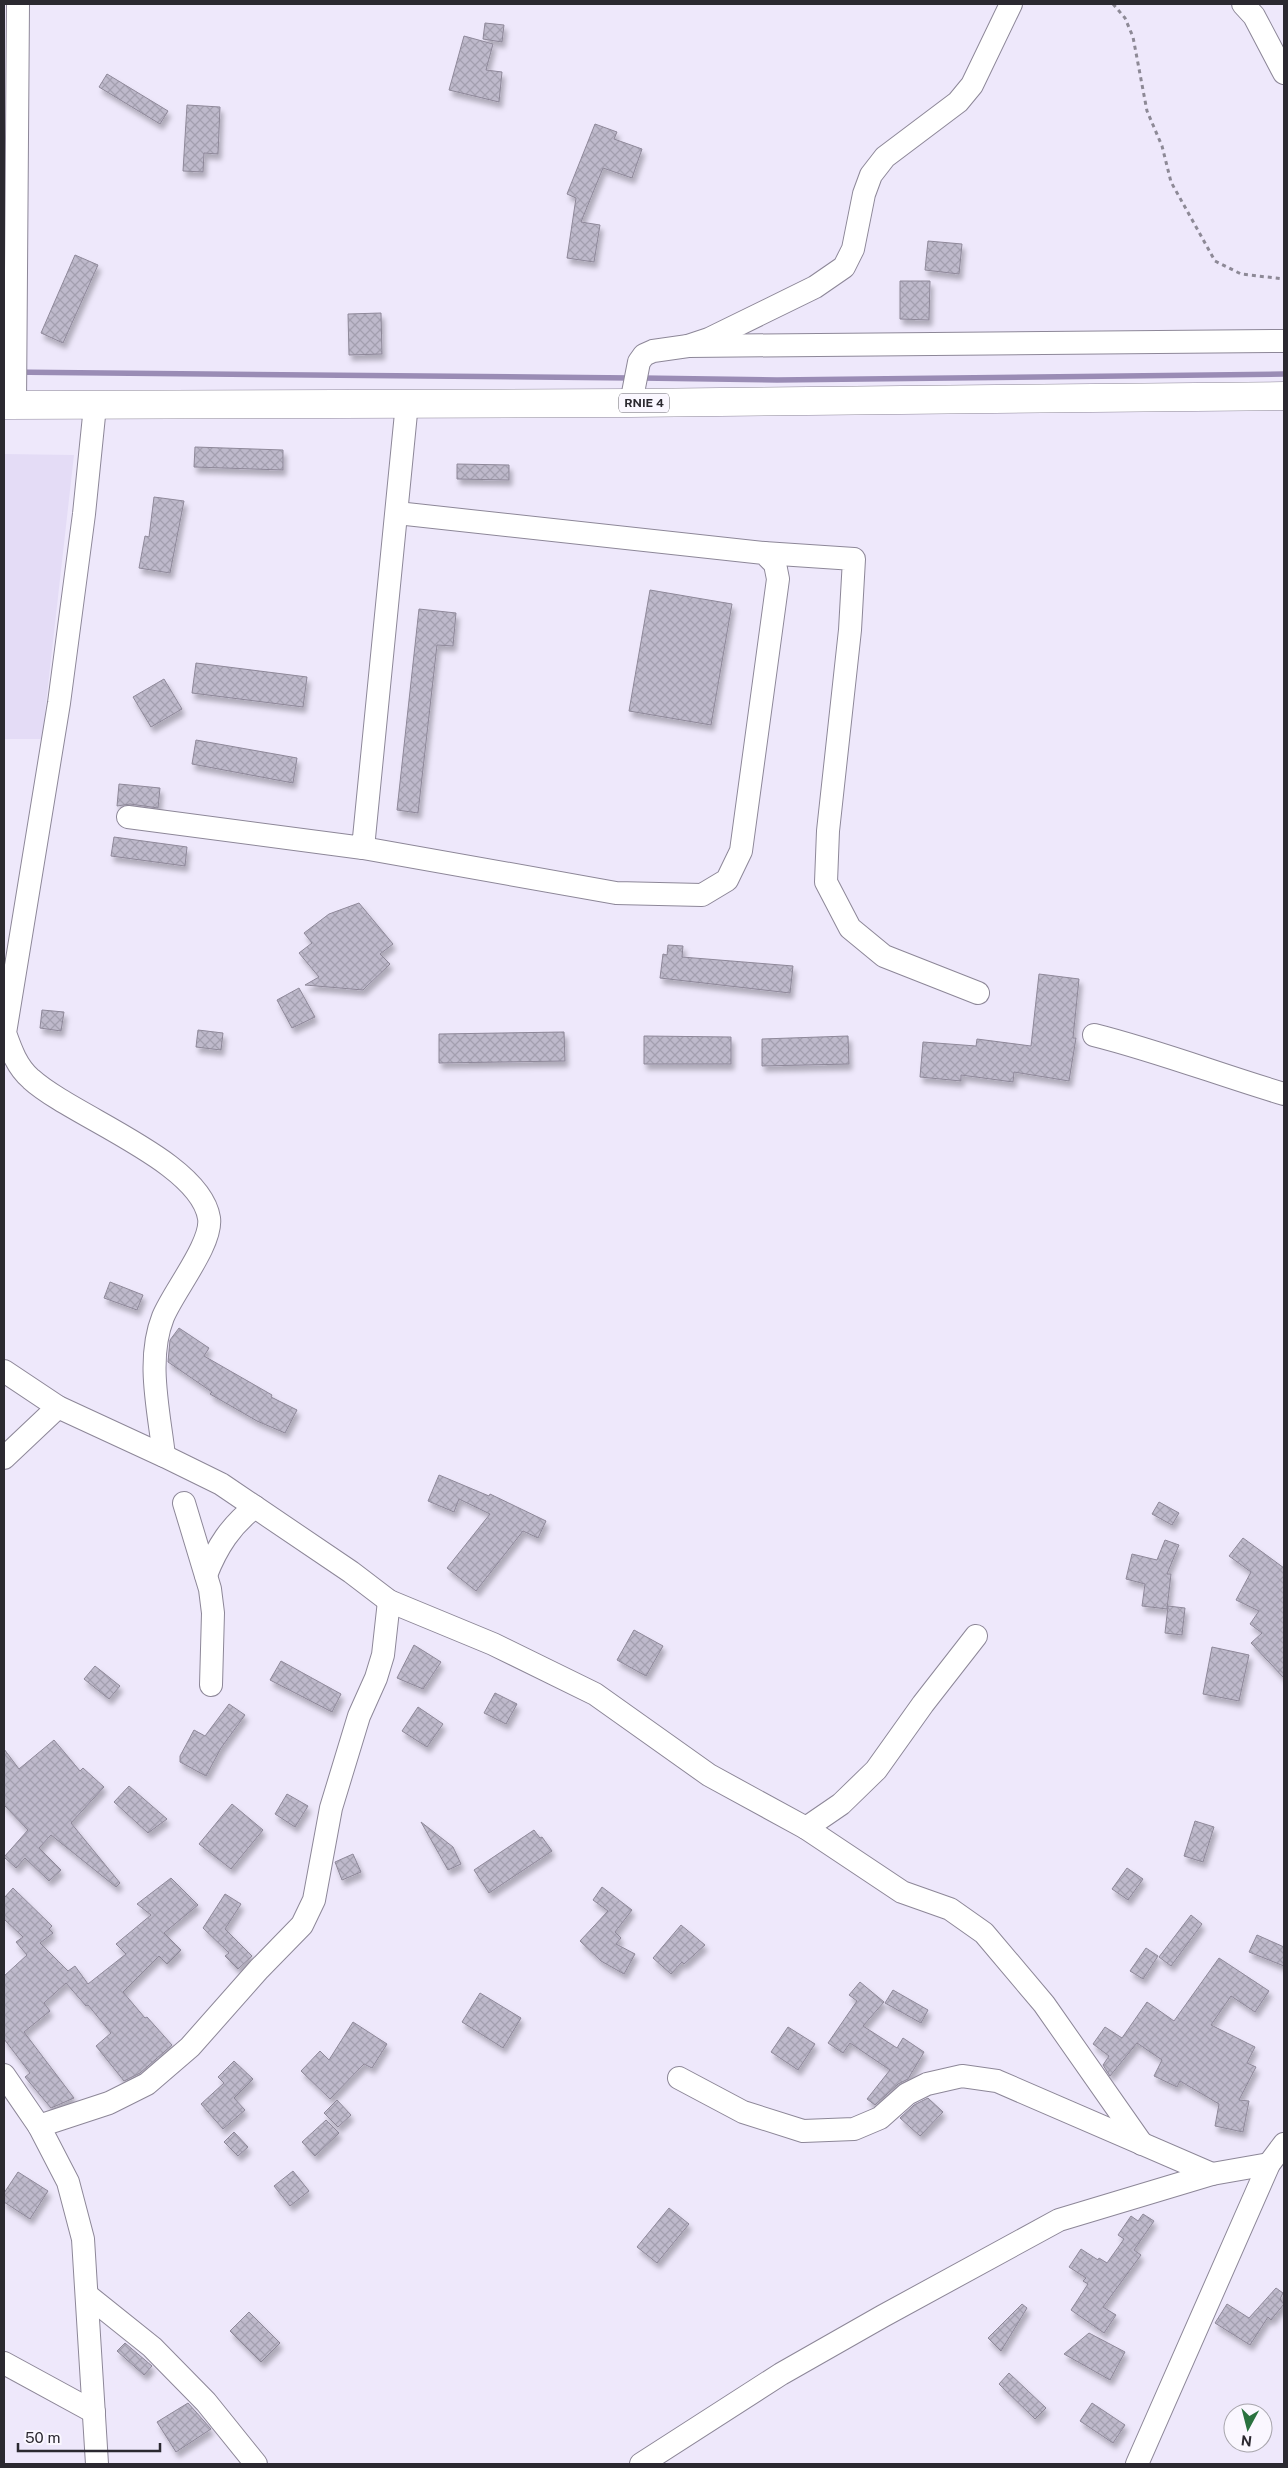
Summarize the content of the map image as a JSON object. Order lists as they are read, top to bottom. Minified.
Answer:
{"streets":{"main road":["RNIE 4"]},"scale_bar":"50 m","north":"bottom"}
